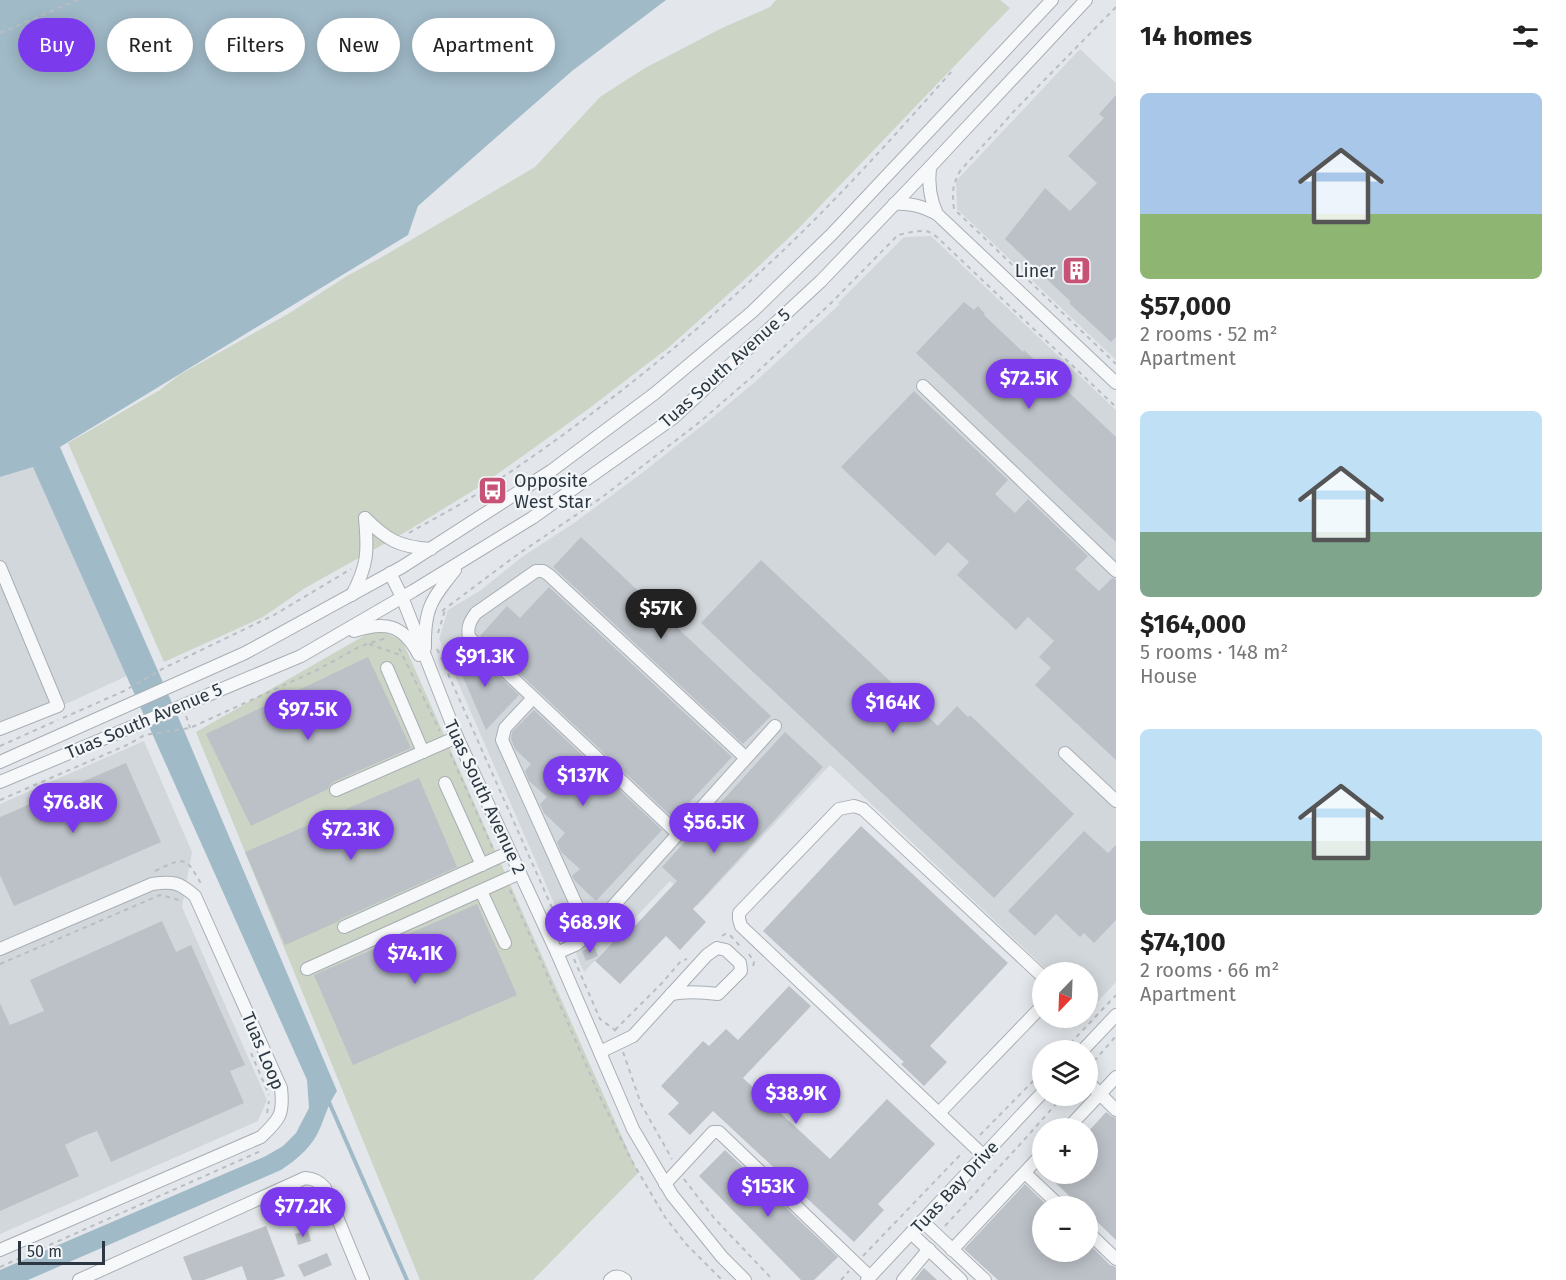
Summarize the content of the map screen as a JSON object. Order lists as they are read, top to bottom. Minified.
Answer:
{"streets":{"street":["Tuas South Avenue 5","Tuas South Avenue 2","Tuas Loop","Tuas Bay Drive"]},"crossings":[["Tuas South Avenue 5","Tuas South Avenue 2"]],"places":{"building":["Liner"],"bus stop":["Opposite West Star"]},"scale_bar":"50 m","north":"bottom left","page":{"heading":"14 homes","chip":["Buy","Rent","Filters","New","Apartment"],"list":[{"name":"$57,000","note":"2 rooms · 52 m² · Apartment"},{"name":"$164,000","note":"5 rooms · 148 m² · House"},{"name":"$74,100","note":"2 rooms · 66 m² · Apartment"}],"price":["$72.5K","$57K","$91.3K","$164K","$97.5K","$137K","$76.8K","$56.5K","$72.3K","$68.9K","$74.1K","$38.9K","$153K","$77.2K"],"map_buttons":["+","−"],"scale":"50 m"}}
